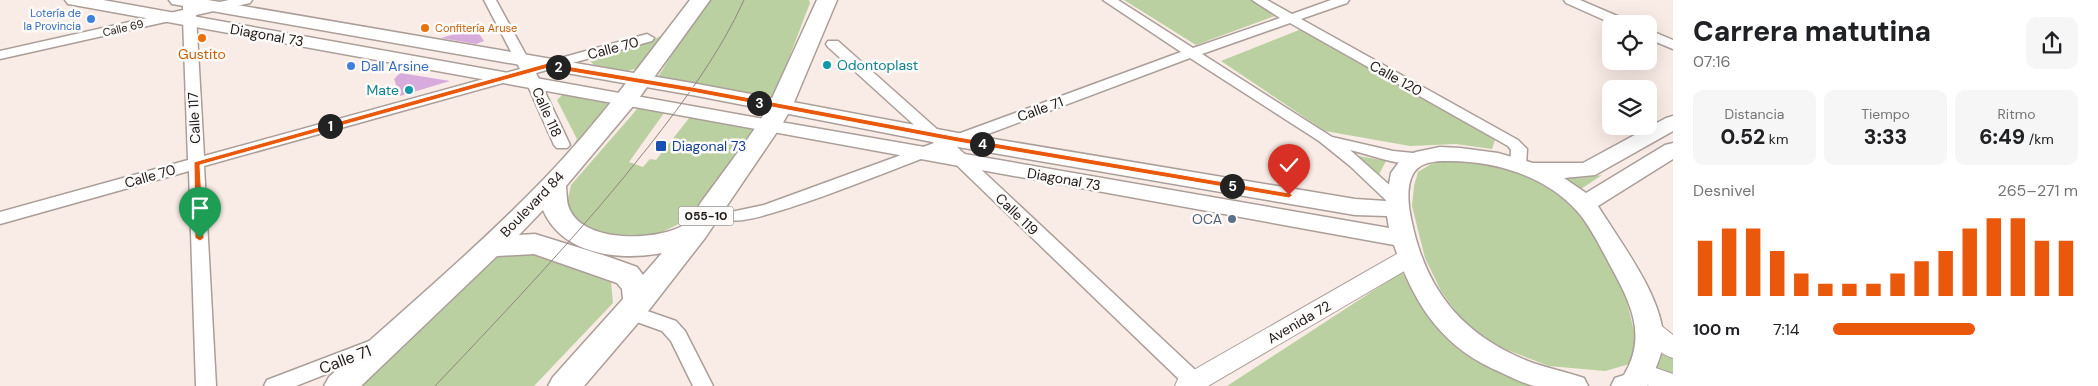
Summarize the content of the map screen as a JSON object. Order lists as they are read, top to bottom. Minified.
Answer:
{"streets":{"highway":["Boulevard 84","055-10"],"main road":["Diagonal 73"],"street":["Calle 69","Calle 70","Calle 120","Calle 71","Calle 118","Calle 117","Calle 119","Avenida 72"]},"crossings":[["Calle 69","Diagonal 73"],["Diagonal 73","Calle 70"],["Diagonal 73","Calle 71"],["Diagonal 73","Calle 118"],["Diagonal 73","Calle 117"],["Diagonal 73","Boulevard 84"],["Diagonal 73","Calle 119"],["Diagonal 73","055-10"],["Diagonal 73","Avenida 72"],["Calle 70","Calle 117"],["Calle 120","Calle 71"],["Calle 71","Boulevard 84"],["Calle 71","Calle 119"],["Calle 119","Avenida 72"]],"places":{"other":["Lotería de la Provincia","Confitería Aruse","Gustito","Odontoplast","Dall Arsine","Mate","OCA"],"transit":["Diagonal 73"]},"page":{"heading":["Carrera matutina","07:16"],"pins":["2","3","1","4","5"],"stats":[["Distancia","0.52 km"],["Tiempo","3:33"],["Ritmo","6:49 /km"]],"chart":["Desnivel","265–271 m"],"list":[{"name":"100 m","note":"7:14"}]}}
